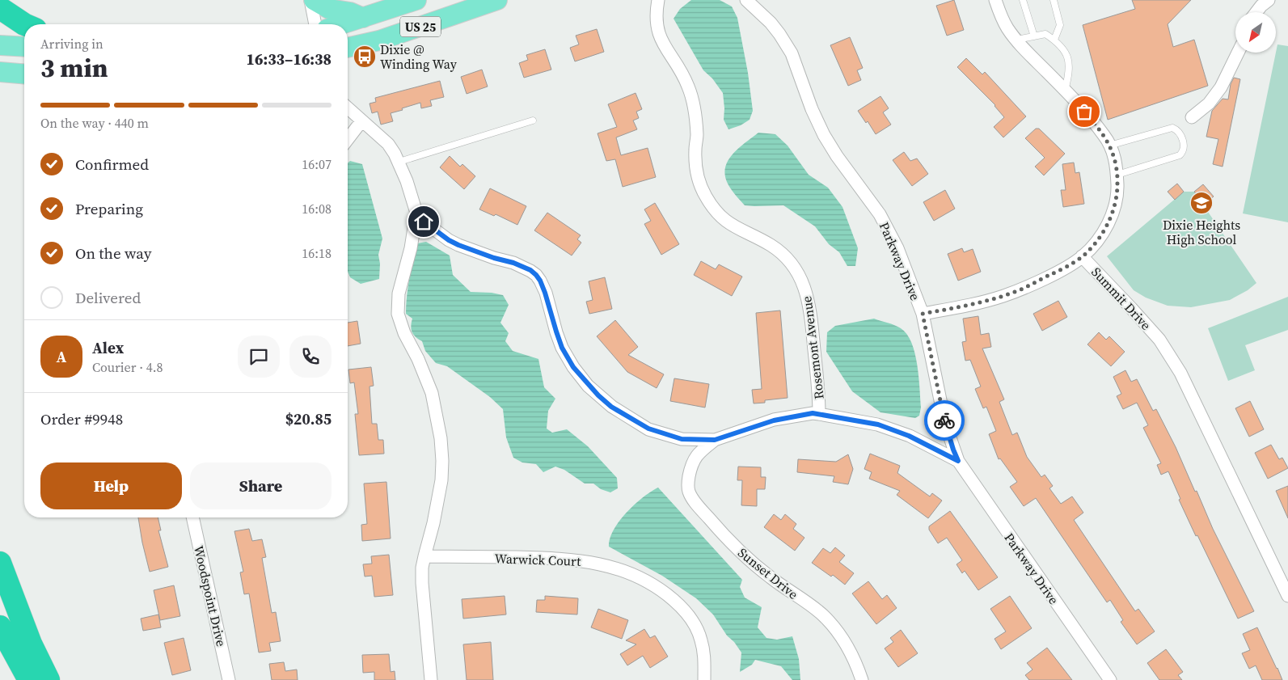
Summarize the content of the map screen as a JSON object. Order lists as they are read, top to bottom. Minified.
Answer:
{"streets":{"main road":["US 25"],"street":["Parkway Drive","Summit Drive","Rosemont Avenue","Warwick Court","Sunset Drive","Woodspoint Drive"]},"places":{"bus stop":["Dixie @ Winding Way"],"school or university":["Dixie Heights High School"]},"north":"bottom left","page":{"heading":["3 min","Arriving in","16:33–16:38"],"panel":["Alex","Courier · 4.8","Order #9948","$20.85"],"bar":"On the way · 440 m","list":[["Confirmed","16:07"],["Preparing","16:08"],["On the way","16:18"],"Delivered"],"round":"A","buttons":["Help","Share"]}}
